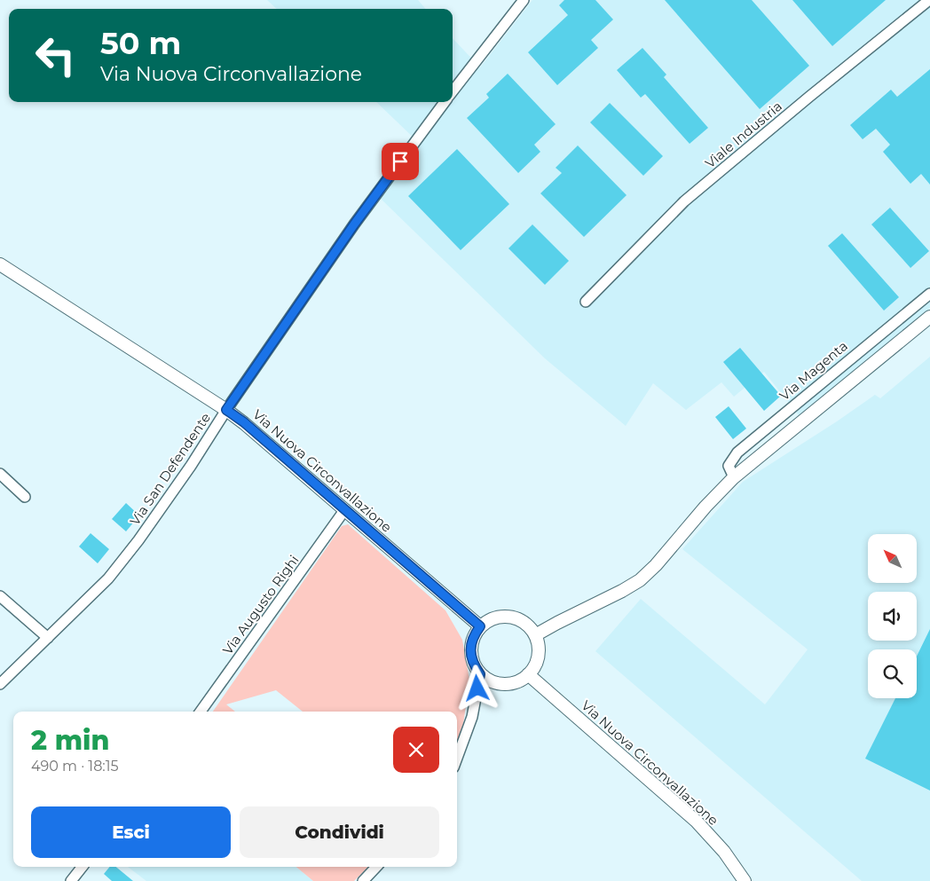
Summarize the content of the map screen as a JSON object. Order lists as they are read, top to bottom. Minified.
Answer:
{"streets":{"street":["Viale Industria","Via Magenta","Via San Defendente","Via Nuova Circonvallazione","Via Augusto Righi"]},"crossings":[["Via San Defendente","Via Nuova Circonvallazione"],["Via Nuova Circonvallazione","Via Augusto Righi"]],"north":"top left","page":{"turn":["50 m","Via Nuova Circonvallazione"],"heading":["2 min","490 m · 18:15"],"buttons":["Esci","Condividi"]}}
